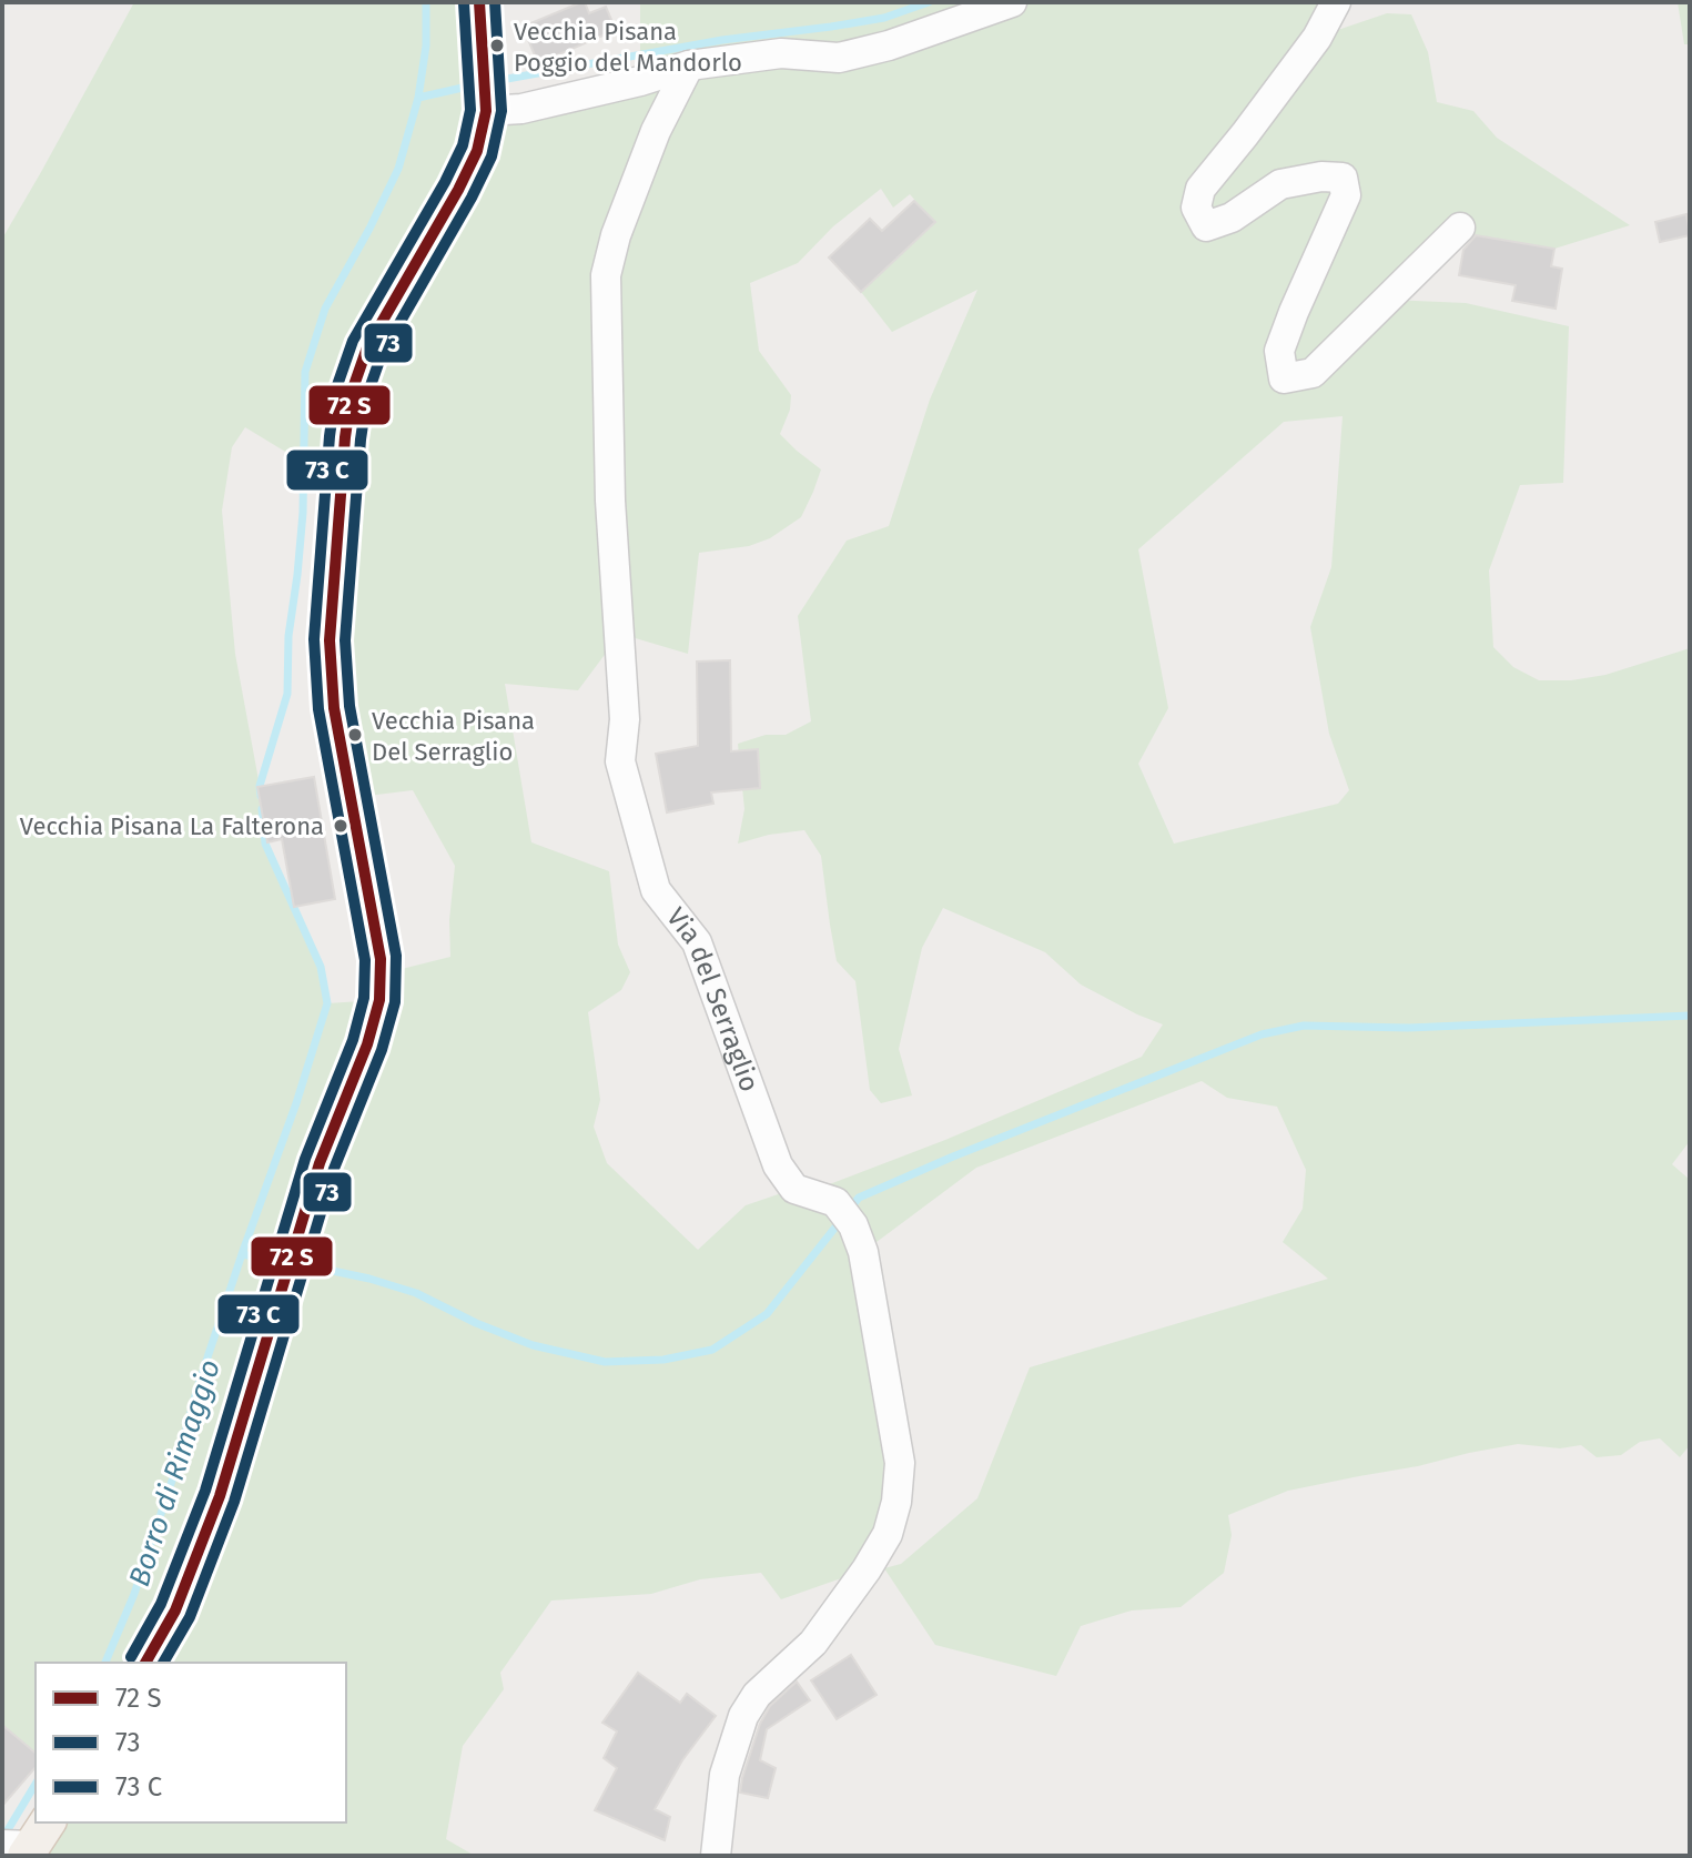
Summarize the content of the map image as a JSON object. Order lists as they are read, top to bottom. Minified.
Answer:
{"streets":{"street":["Via del Serraglio"]},"water":["Borro di Rimaggio"],"places":["Vecchia Pisana Poggio del Mandorlo","Vecchia Pisana Del Serraglio","Vecchia Pisana La Falterona"],"lines":["transit line 73"],"legend":["72 S","73","73 C"]}
